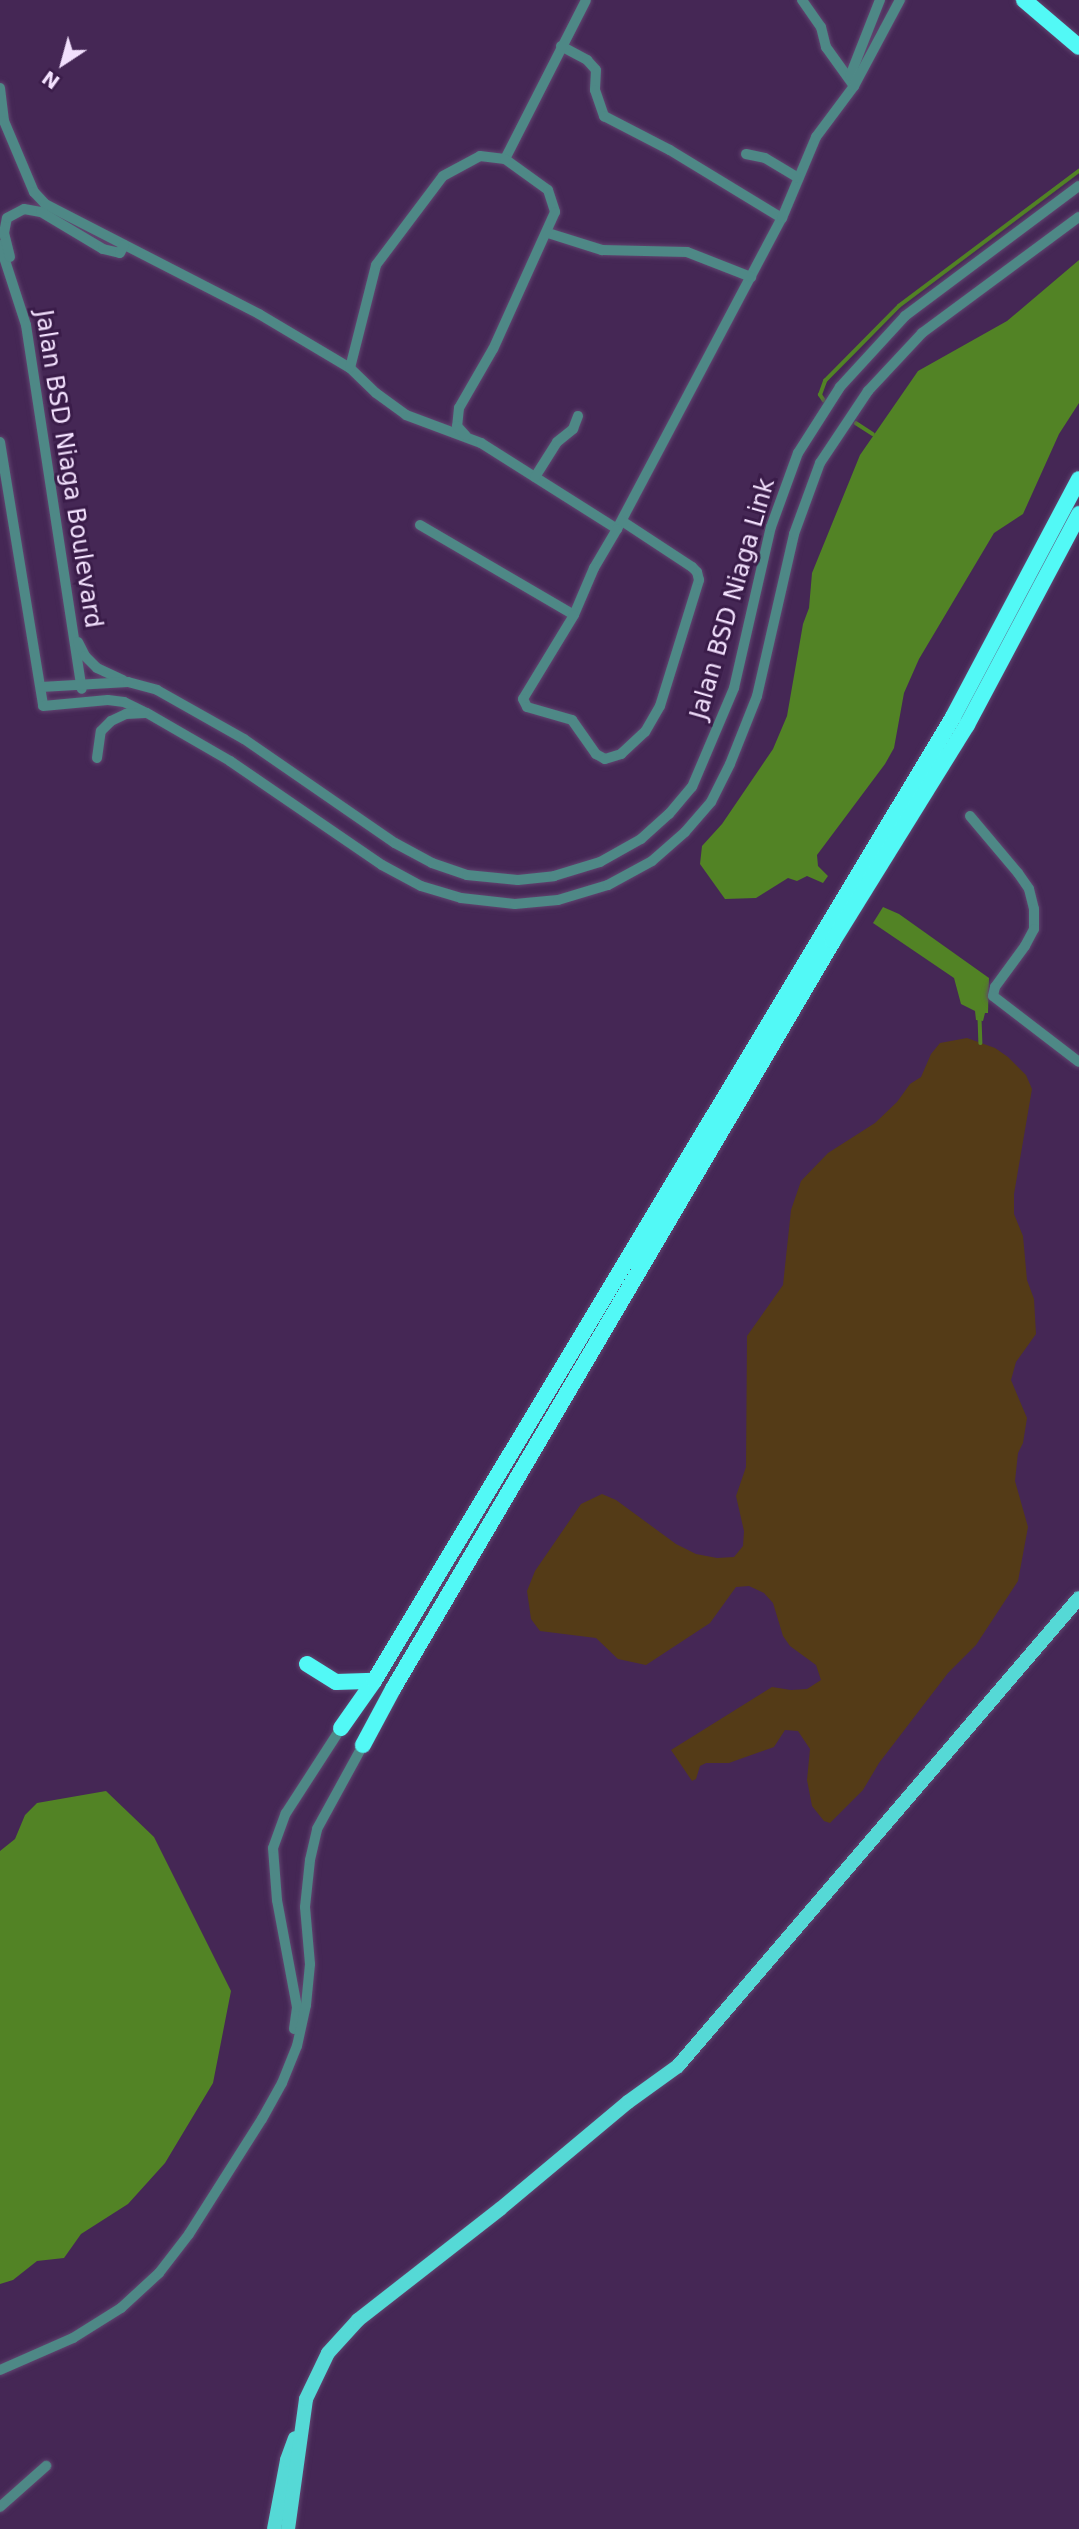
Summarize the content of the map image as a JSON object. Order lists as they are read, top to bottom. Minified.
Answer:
{"streets":{"street":["Jalan BSD Niaga Boulevard","Jalan BSD Niaga Link"]},"crossings":[["Jalan BSD Niaga Boulevard","Jalan BSD Niaga Link"]],"north":"bottom left"}
